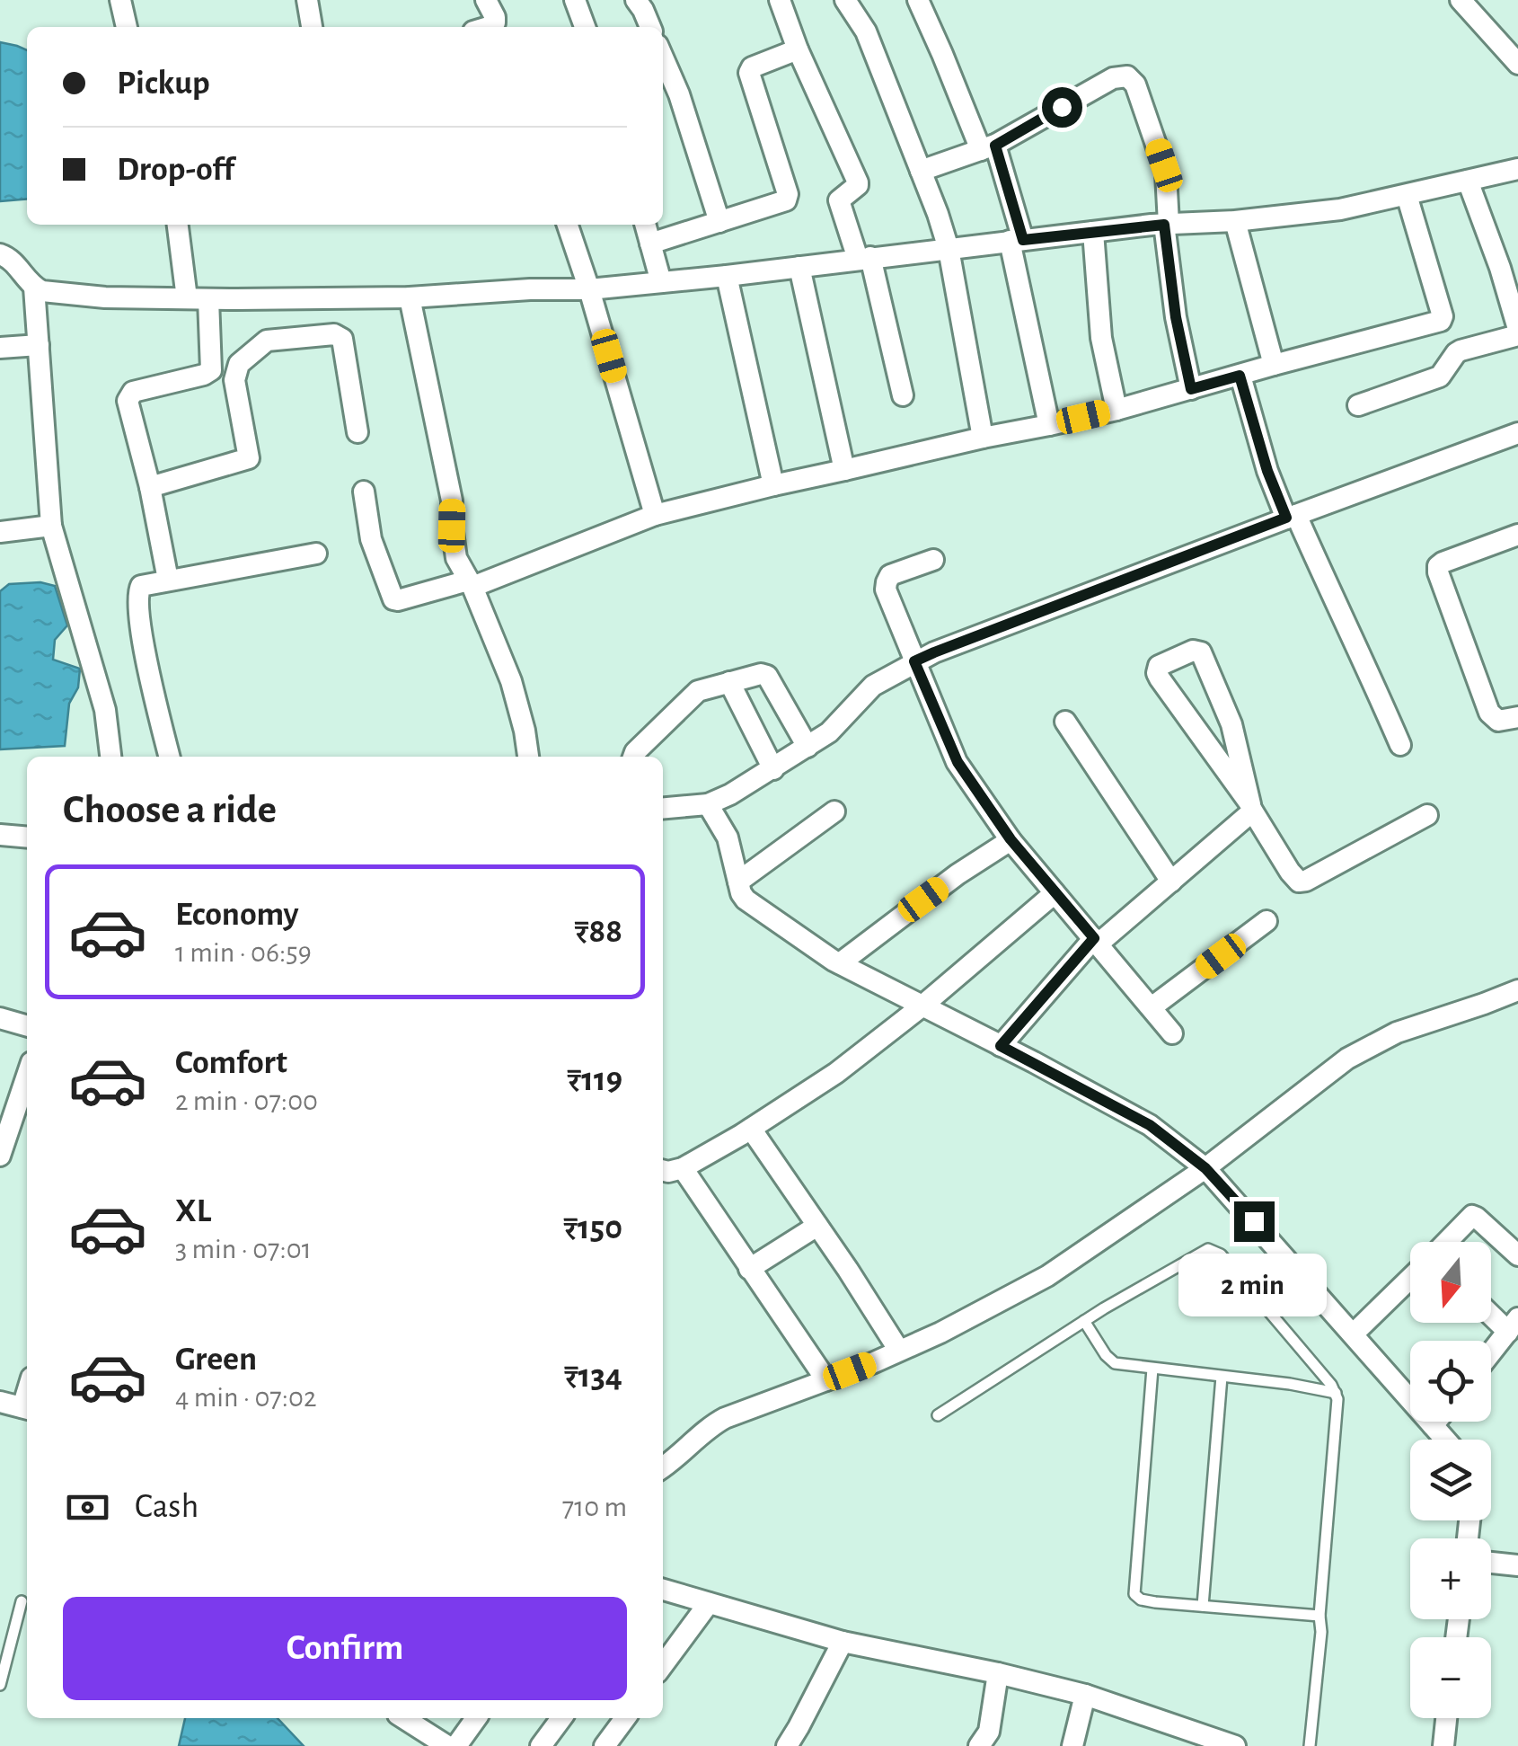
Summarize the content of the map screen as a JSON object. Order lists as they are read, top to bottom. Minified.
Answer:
{"north":"bottom","page":{"banner":["Pickup","Drop-off"],"heading":"Choose a ride","list":[{"name":"Economy","note":"1 min · 06:59","value":"₹88"},{"name":"Comfort","note":"2 min · 07:00","value":"₹119"},{"name":"XL","note":"3 min · 07:01","value":"₹150"},{"name":"Green","note":"4 min · 07:02","value":"₹134"}],"map_buttons":["+","−"],"bubble":"2 min","pay":["Cash","710 m"],"buttons":"Confirm"}}
